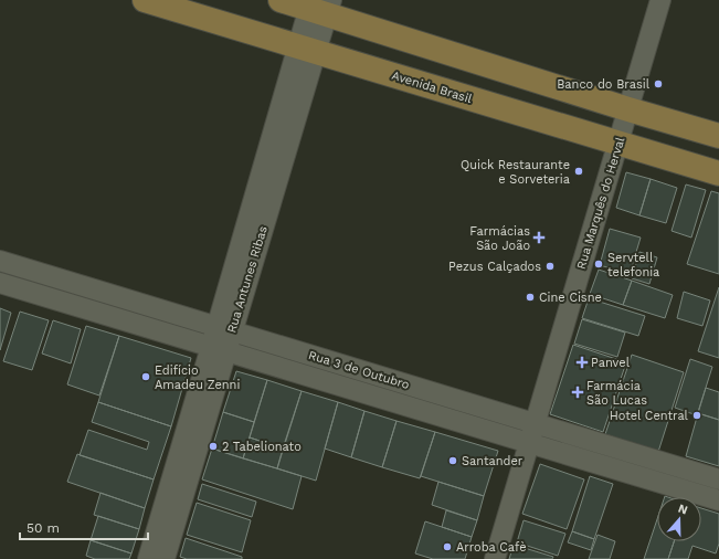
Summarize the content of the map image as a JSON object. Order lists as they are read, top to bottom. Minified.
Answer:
{"streets":{"main road":["Avenida Brasil"],"street":["Rua Marquês do Herval","Rua Antunes Ribas","Rua 3 de Outubro"]},"crossings":[["Avenida Brasil","Rua Marquês do Herval"],["Avenida Brasil","Rua Antunes Ribas"],["Rua Marquês do Herval","Rua 3 de Outubro"],["Rua Antunes Ribas","Rua 3 de Outubro"]],"places":{"other":["Banco do Brasil","Quick Restaurante e Sorveteria","Servtell telefonia","Pezus Calçados","Cine Cisne","Edifício Amadeu Zenni","Hotel Central","2 Tabelionato","Santander","Arroba Cafè"],"health":["Farmácias São João","Panvel","Farmácia São Lucas"]},"scale_bar":"50 m","north":"top"}
